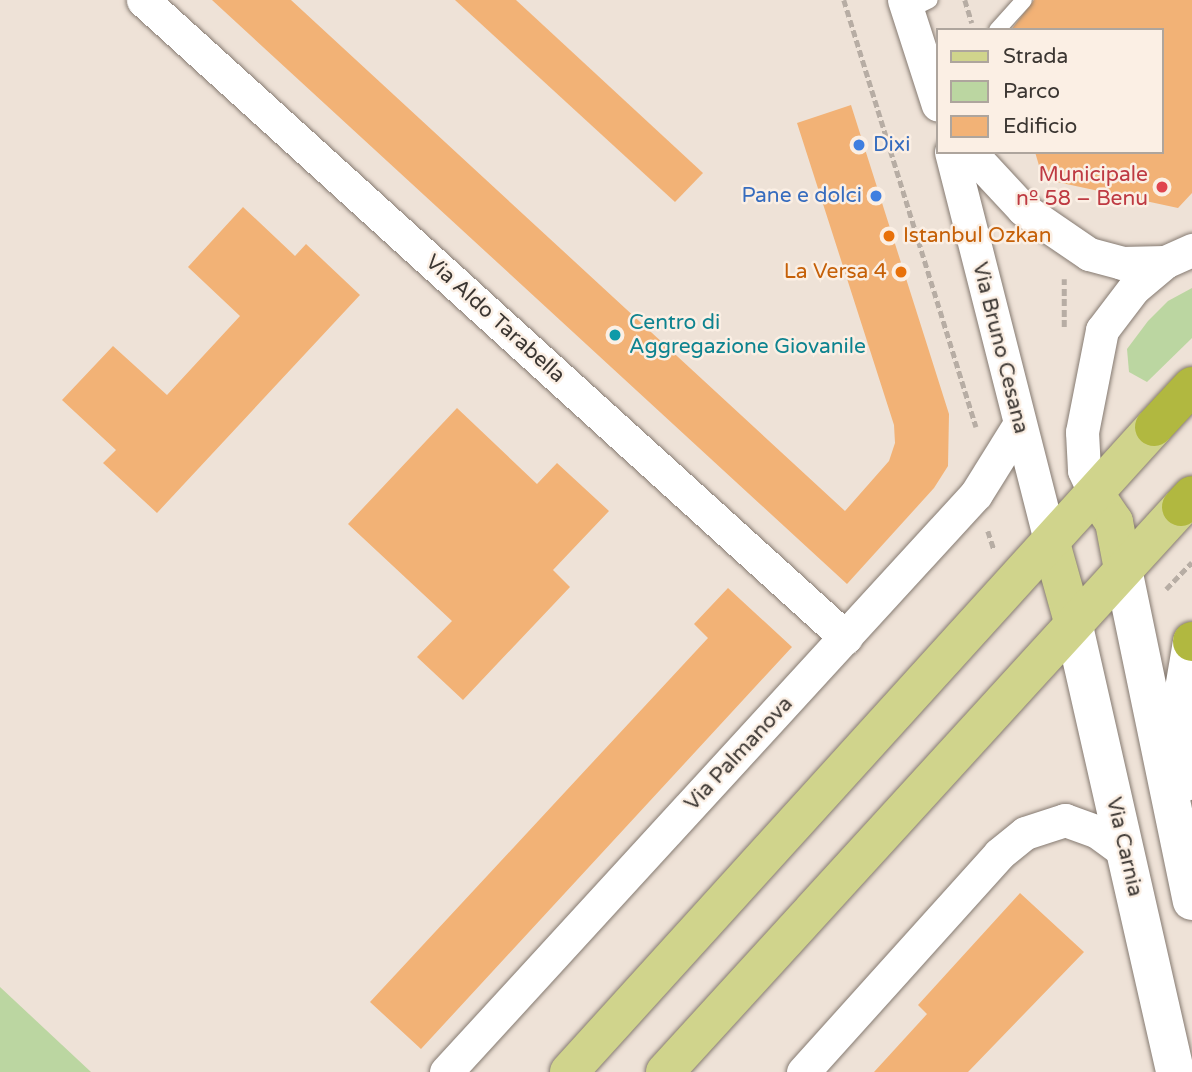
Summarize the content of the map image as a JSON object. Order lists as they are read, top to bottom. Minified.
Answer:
{"streets":{"street":["Via Aldo Tarabella","Via Bruno Cesana","Via Palmanova","Via Carnia"]},"crossings":[["Via Aldo Tarabella","Via Palmanova"],["Via Bruno Cesana","Via Palmanova"]],"places":["Dixi","Municipale nº 58 – Benu","Pane e dolci","Istanbul Ozkan","La Versa 4","Centro di Aggregazione Giovanile"],"legend":["Strada","Parco","Edificio"]}
